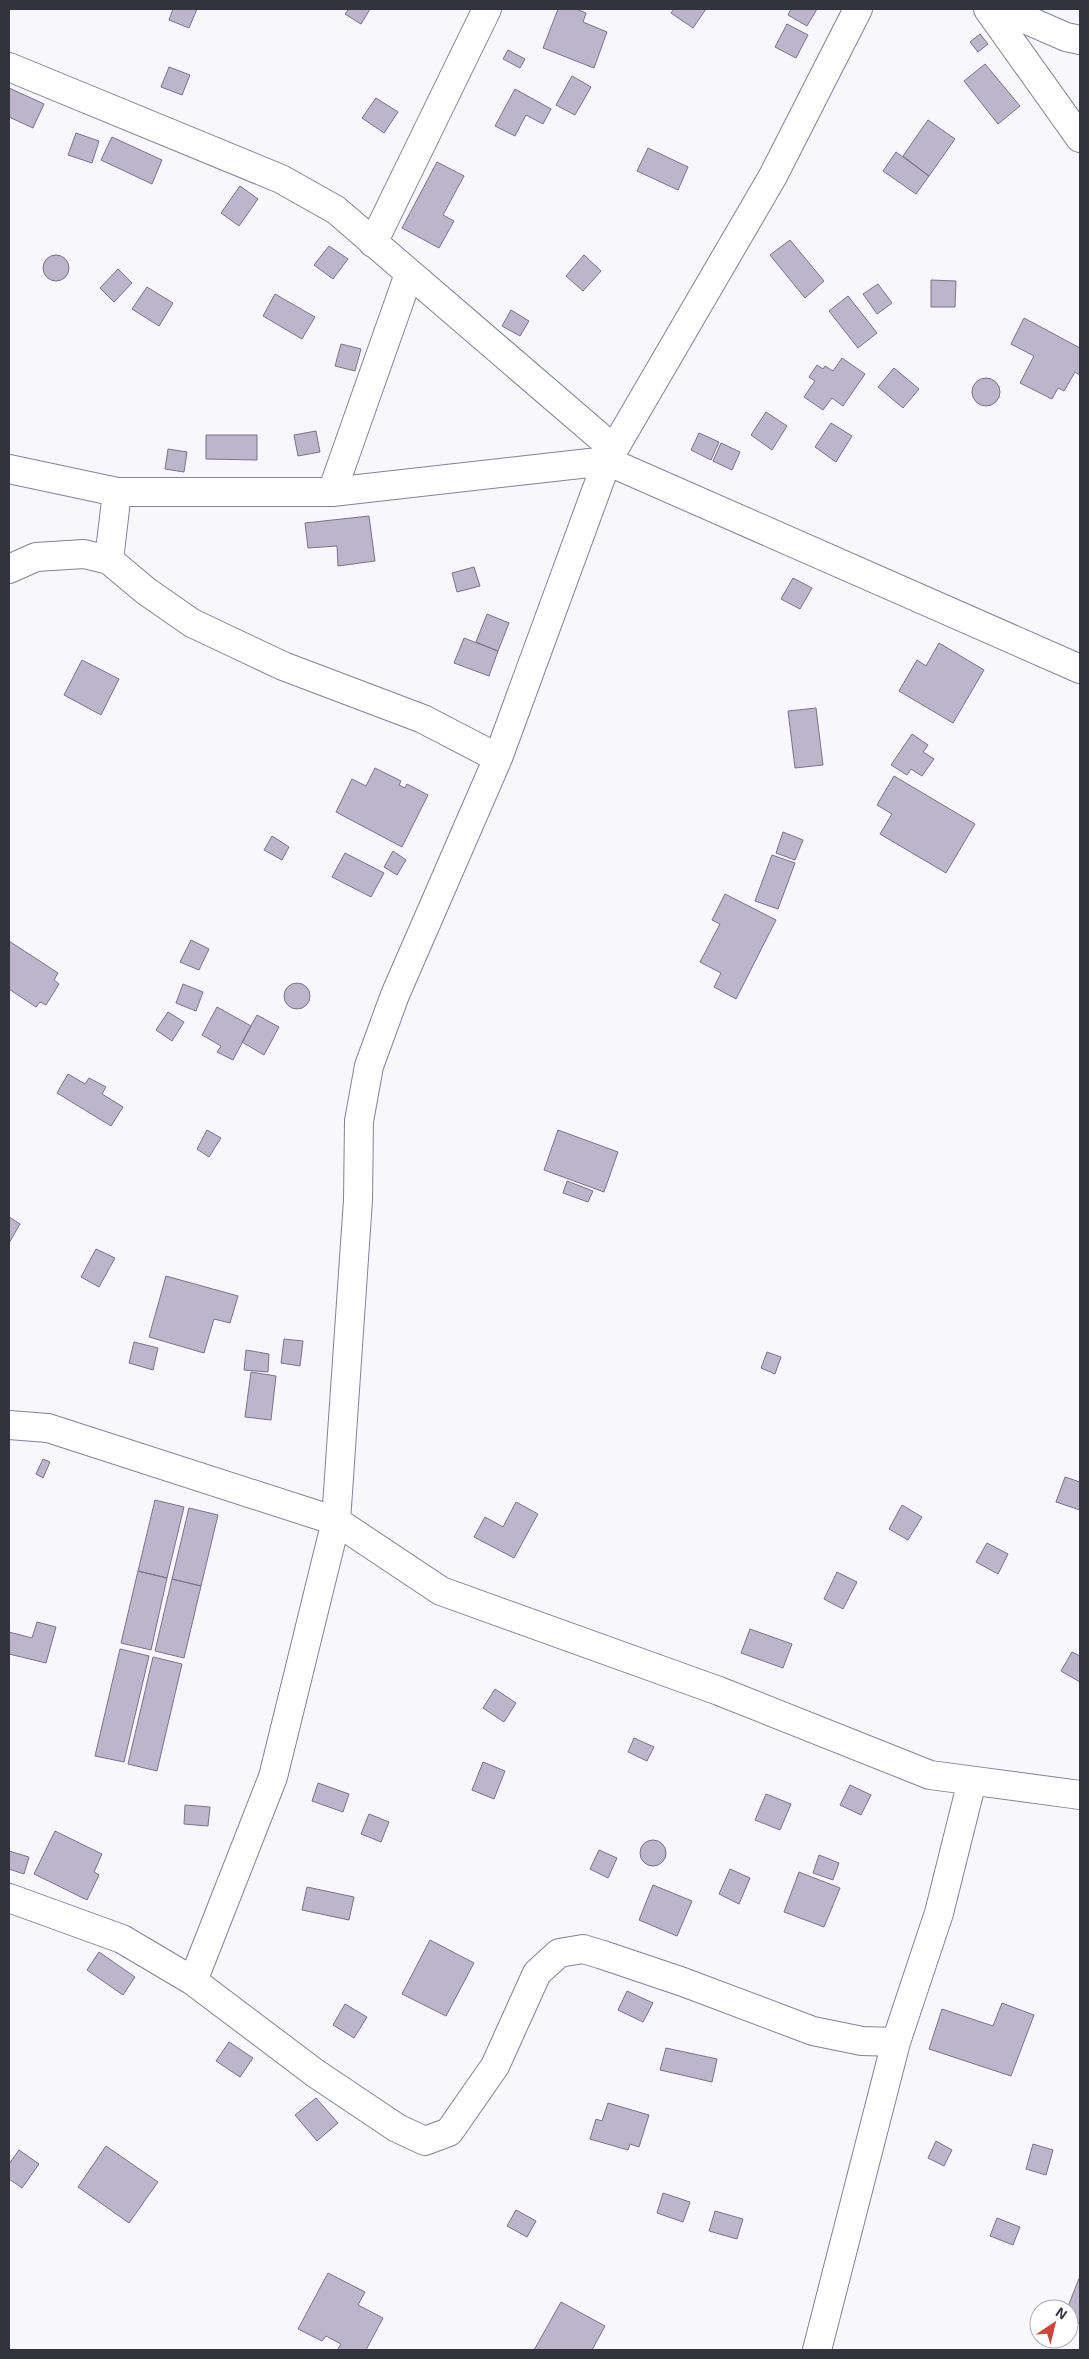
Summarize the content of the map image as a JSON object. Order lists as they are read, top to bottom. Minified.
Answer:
{"north":"top right"}
